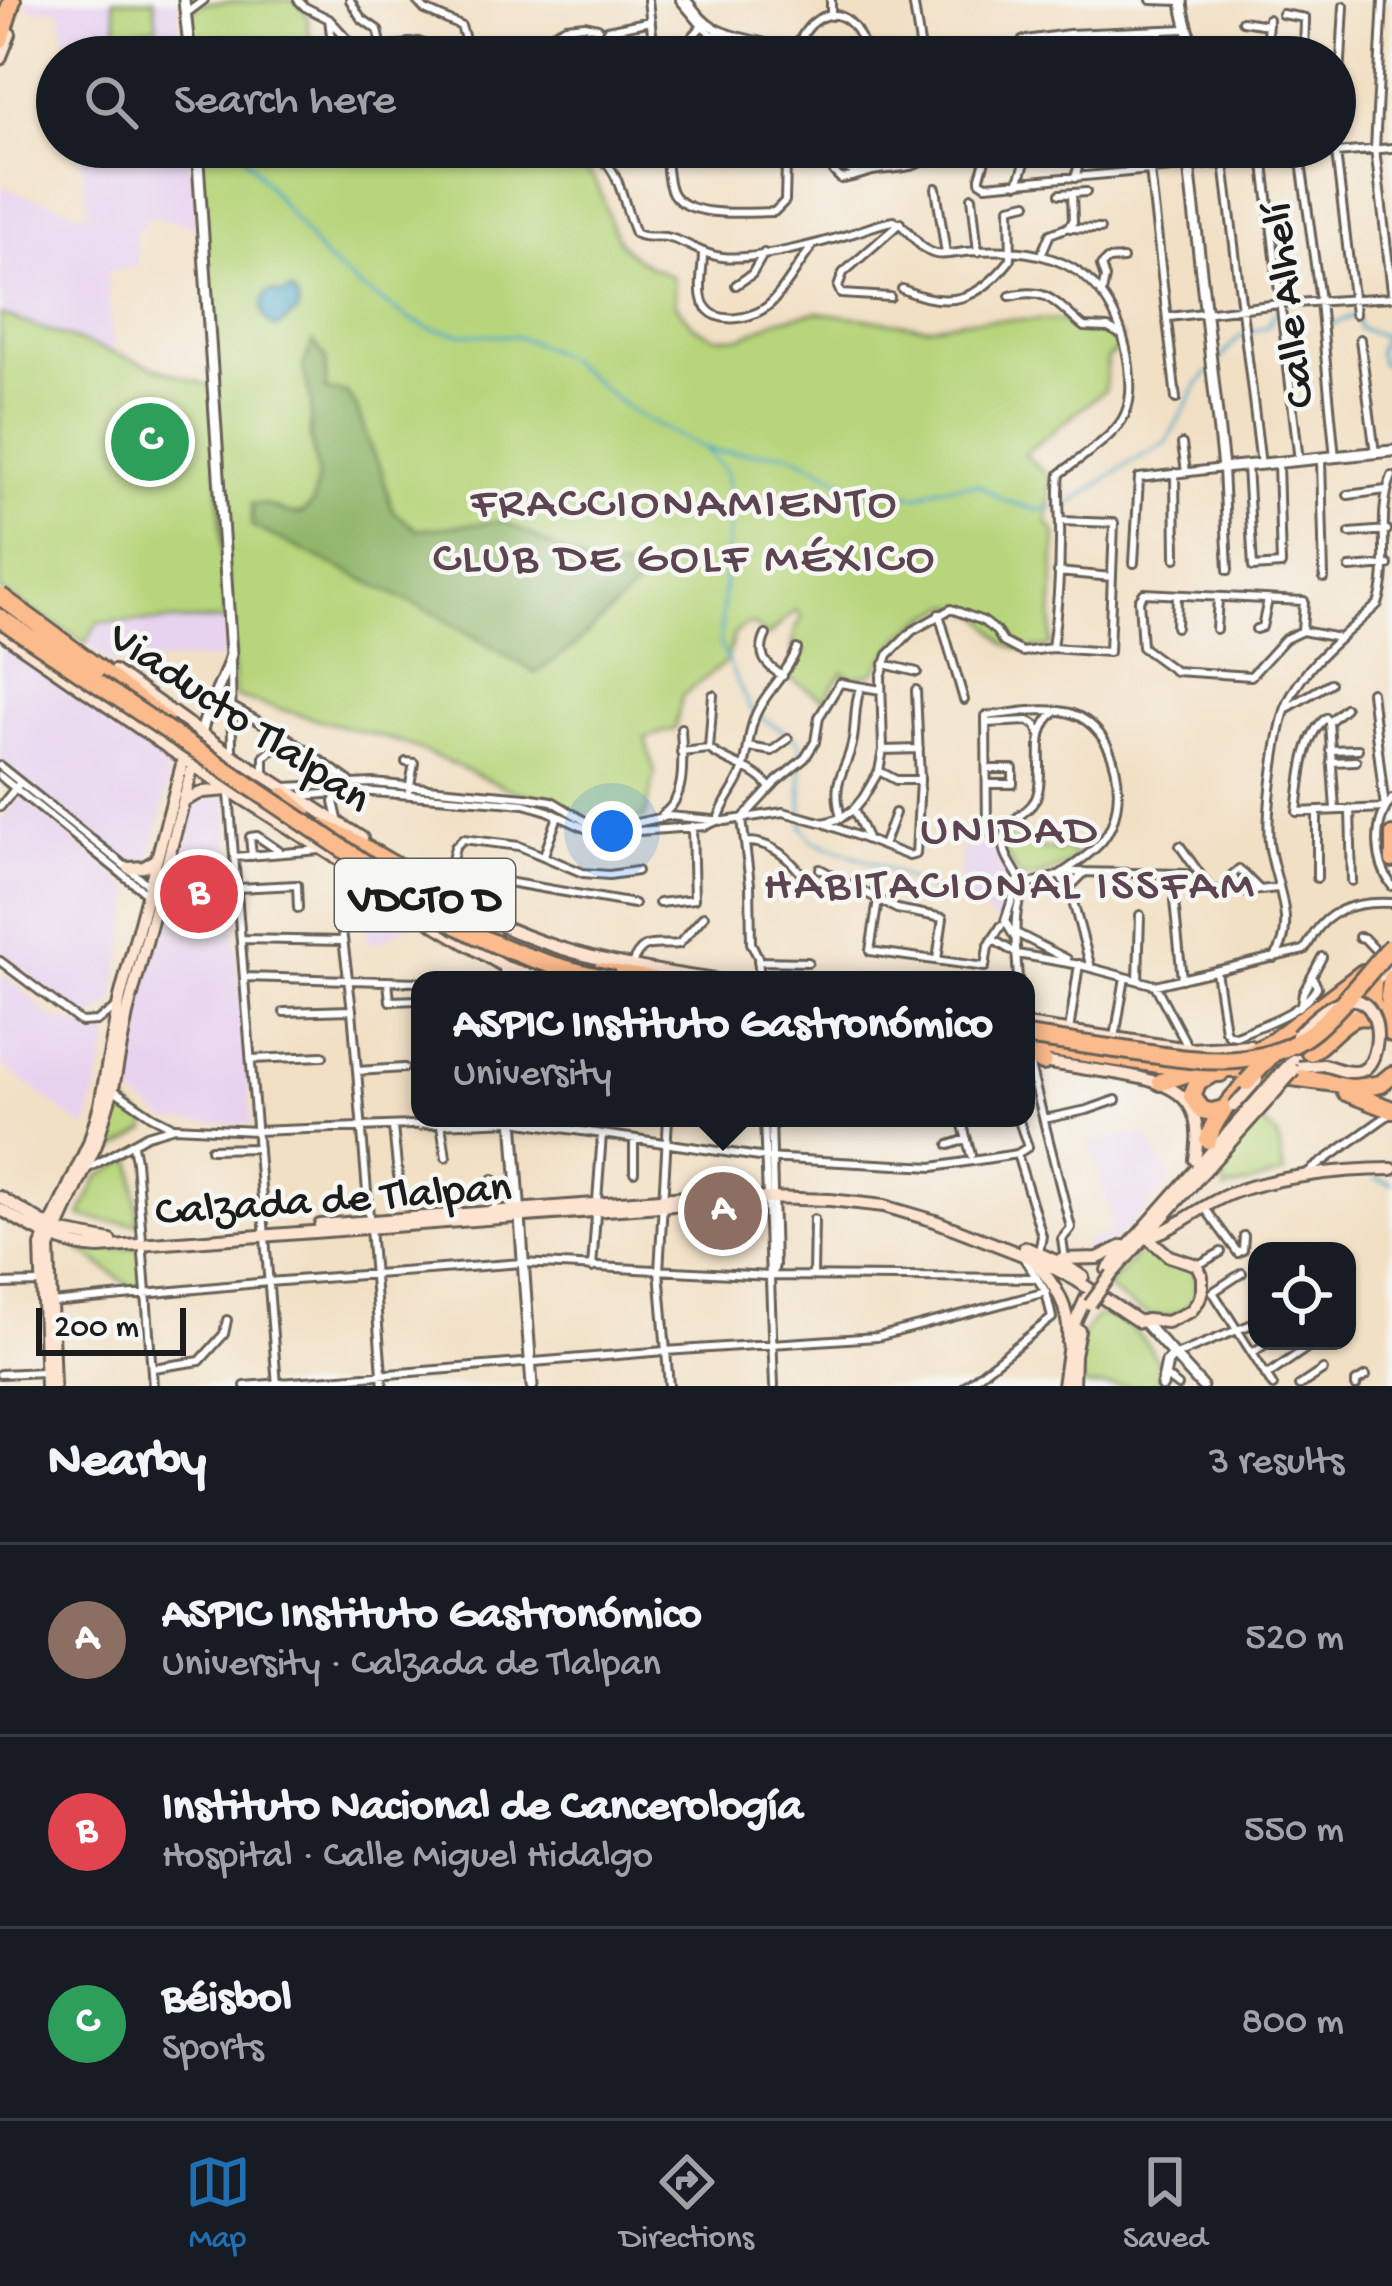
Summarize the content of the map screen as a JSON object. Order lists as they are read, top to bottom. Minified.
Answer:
{"streets":{"highway":["Viaducto Tlalpan","VDCTO D"],"main road":["Calzada de Tlalpan"],"street":["Calle Alhelí"]},"districts":["FRACCIONAMIENTO CLUB DE GOLF MÉXICO","UNIDAD HABITACIONAL ISSFAM"],"scale_bar":"200 m","page":{"search":"Search here","pins":["C","B","A"],"popup":["ASPIC Instituto Gastronómico","University"],"scale":"200 m","heading":["Nearby","3 results"],"list":[{"mark":"A","name":"ASPIC Instituto Gastronómico","note":"University · Calzada de Tlalpan","value":"520 m"},{"mark":"B","name":"Instituto Nacional de Cancerología","note":"Hospital · Calle Miguel Hidalgo","value":"550 m"},{"mark":"C","name":"Béisbol","note":"Sports","value":"800 m"}],"nav":["Map","Directions","Saved"]}}
